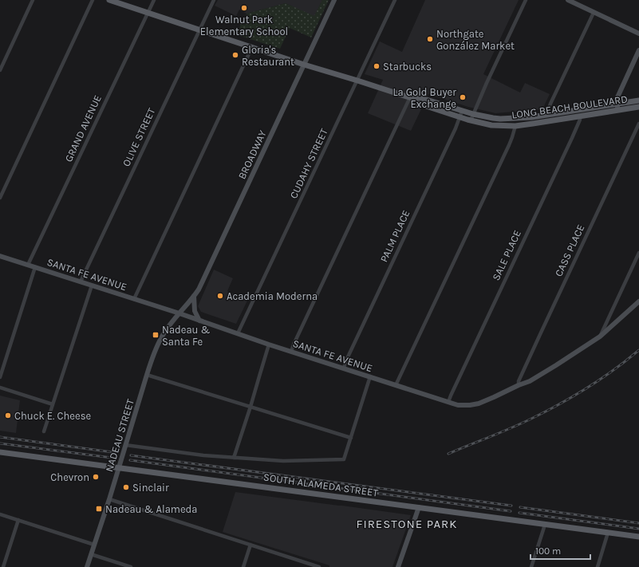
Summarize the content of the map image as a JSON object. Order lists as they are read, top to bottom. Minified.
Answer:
{"streets":{"main road":["LONG BEACH BOULEVARD","BROADWAY","SANTA FE AVENUE","NADEAU STREET","SOUTH ALAMEDA STREET"],"street":["GRAND AVENUE","OLIVE STREET","CUDAHY STREET","PALM PLACE","CASS PLACE","SALE PLACE"]},"crossings":[["LONG BEACH BOULEVARD","GRAND AVENUE"],["LONG BEACH BOULEVARD","OLIVE STREET"],["LONG BEACH BOULEVARD","BROADWAY"],["LONG BEACH BOULEVARD","CUDAHY STREET"],["LONG BEACH BOULEVARD","PALM PLACE"],["LONG BEACH BOULEVARD","SALE PLACE"],["GRAND AVENUE","SANTA FE AVENUE"],["OLIVE STREET","SANTA FE AVENUE"],["BROADWAY","SANTA FE AVENUE"],["BROADWAY","NADEAU STREET"],["CUDAHY STREET","SANTA FE AVENUE"],["PALM PLACE","SANTA FE AVENUE"],["CASS PLACE","SANTA FE AVENUE"],["SALE PLACE","SANTA FE AVENUE"],["SANTA FE AVENUE","NADEAU STREET"],["NADEAU STREET","SOUTH ALAMEDA STREET"]],"districts":["FIRESTONE PARK"],"places":{"other":["Walnut Park Elementary School","Northgate González Market","Gloria's Restaurant","Starbucks","La Gold Buyer Exchange","Academia Moderna","Chuck E. Cheese","Chevron","Sinclair"],"transit":["Nadeau & Santa Fe","Nadeau & Alameda"]},"scale_bar":"100 m"}
